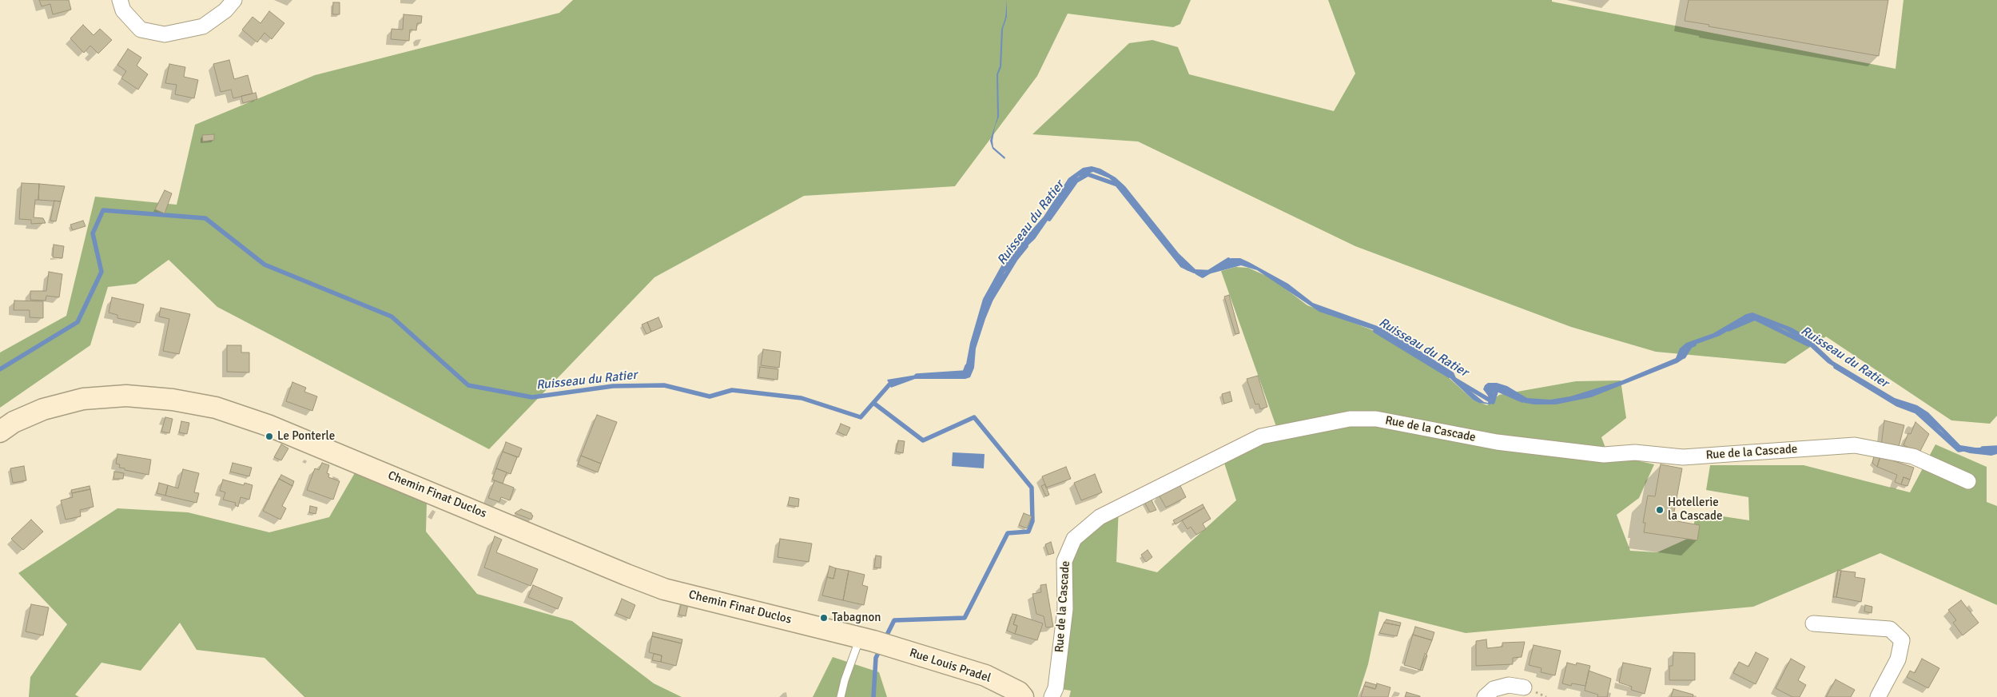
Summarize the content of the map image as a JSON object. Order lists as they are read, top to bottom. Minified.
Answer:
{"streets":{"main road":["Chemin Finat Duclos","Rue Louis Pradel"],"street":["Rue de la Cascade"]},"crossings":[["Chemin Finat Duclos","Rue Louis Pradel"]],"water":["Ruisseau du Ratier"],"places":["Le Ponterle","Hotellerie la Cascade","Tabagnon"]}
